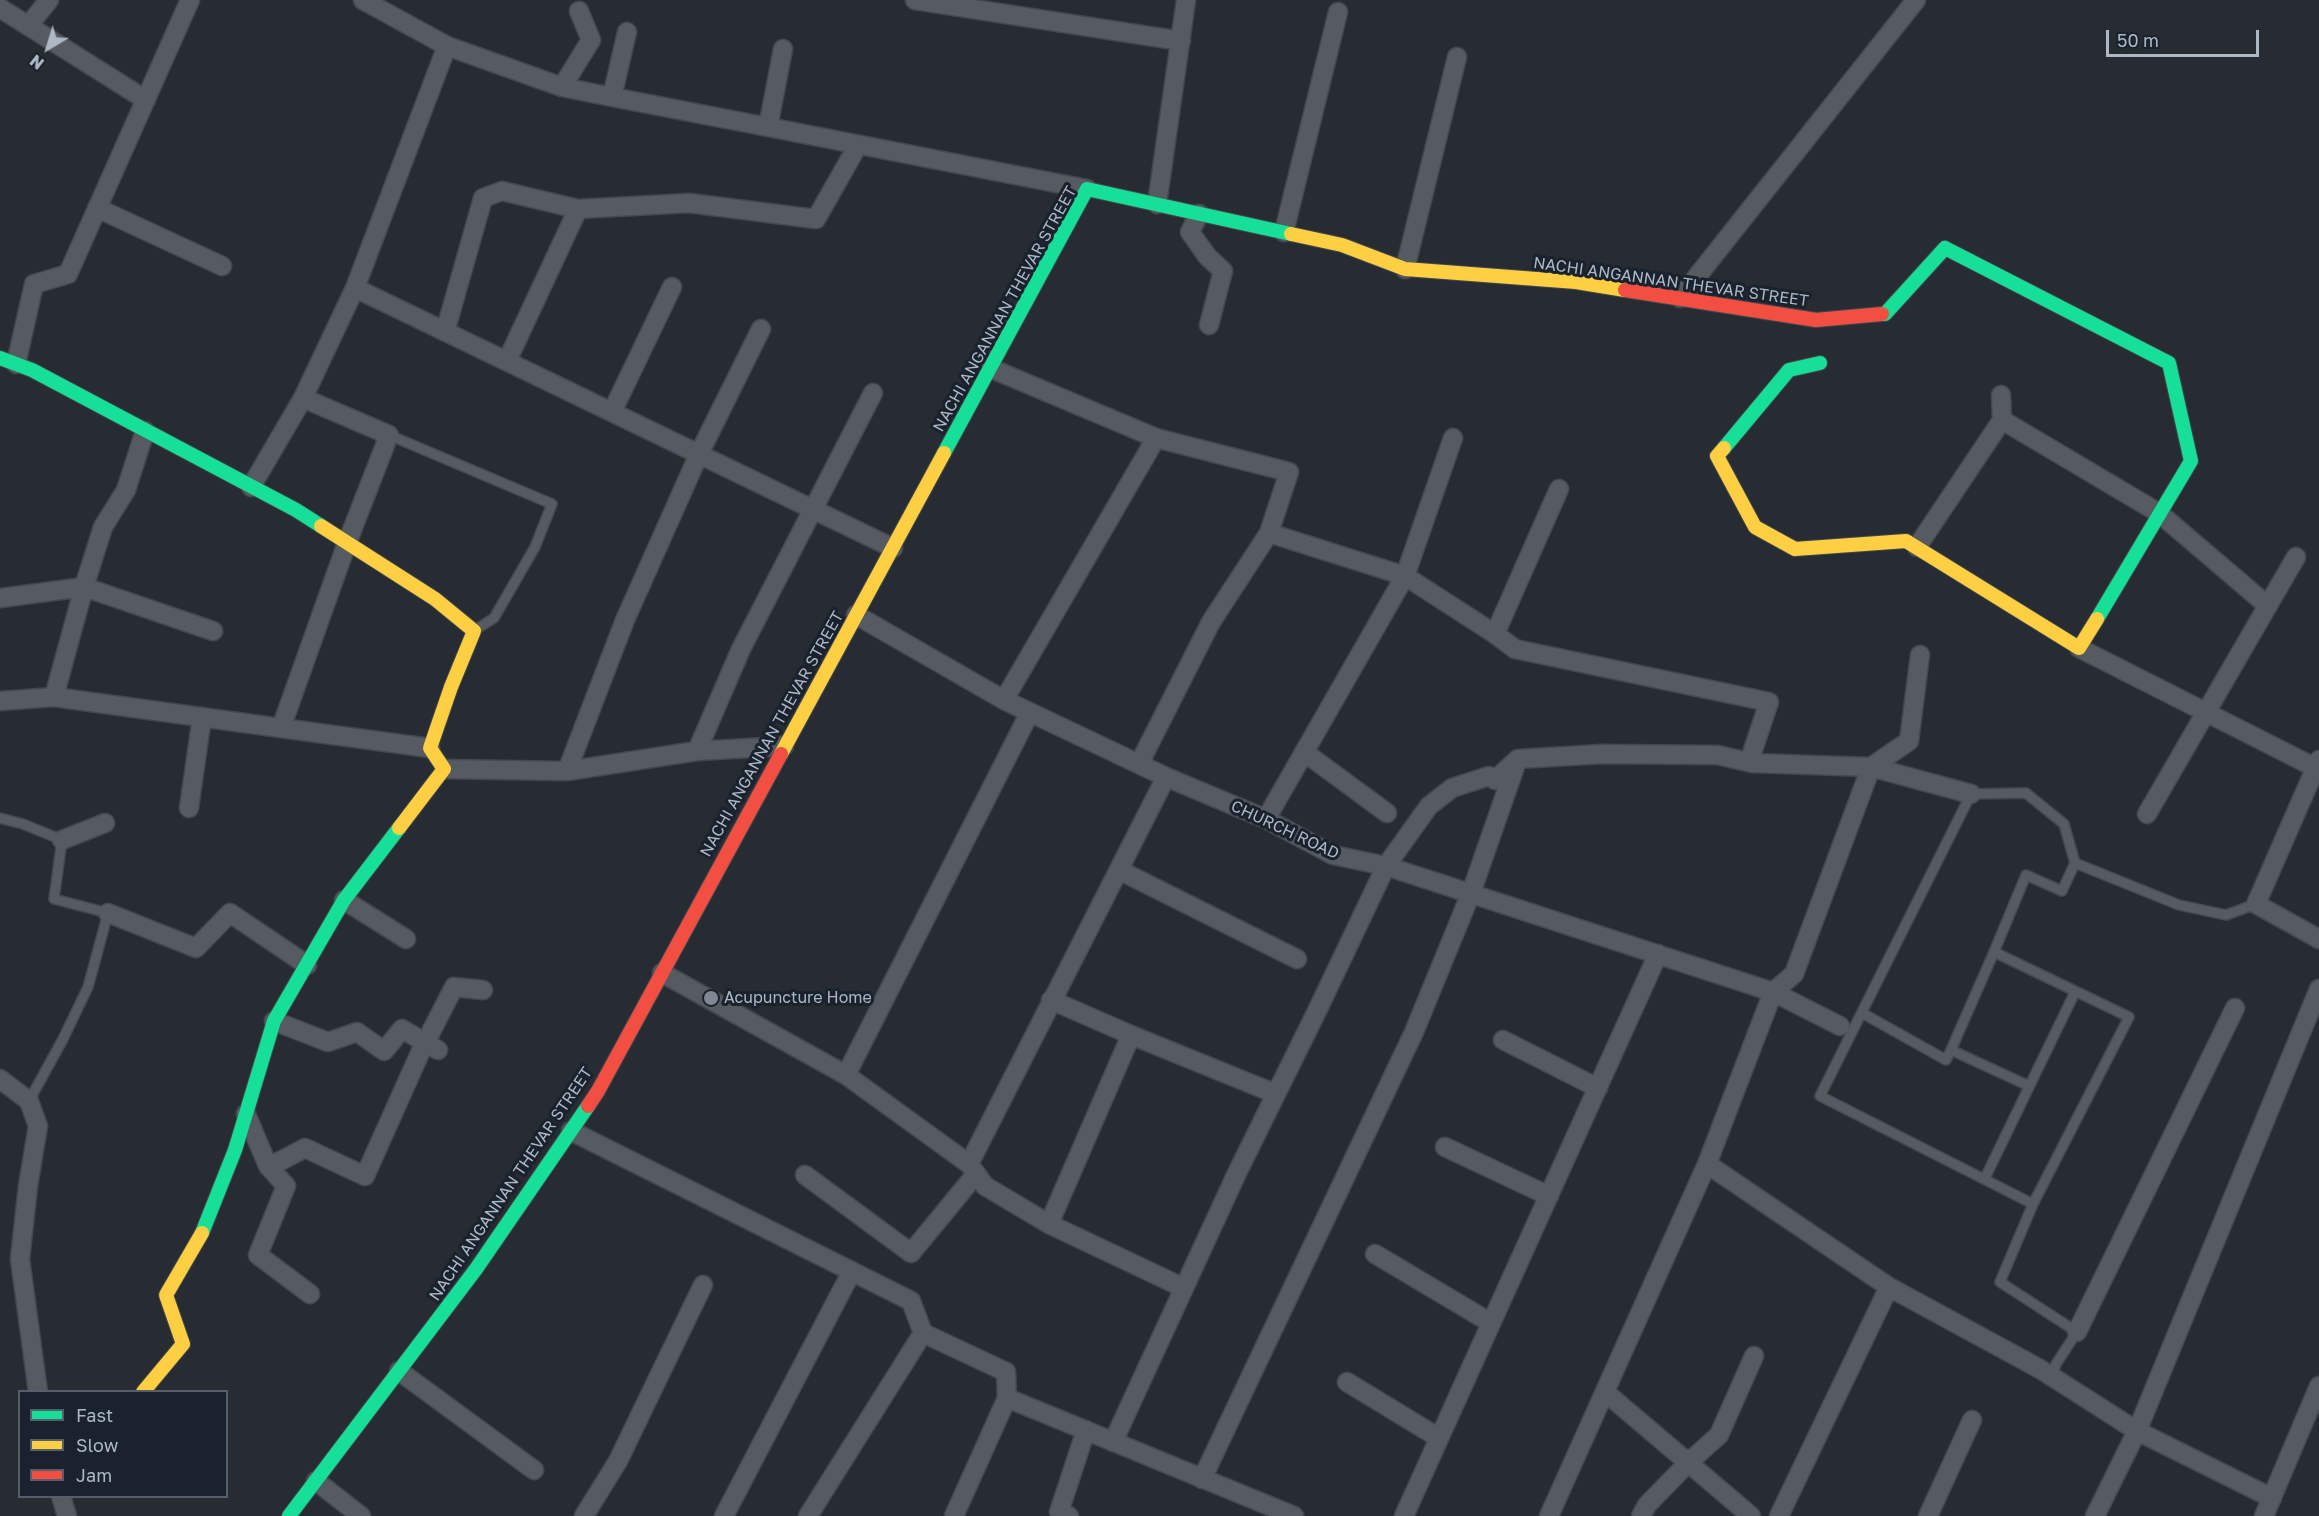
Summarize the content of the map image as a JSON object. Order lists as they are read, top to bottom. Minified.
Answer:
{"streets":{"street":["NACHI ANGANNAN THEVAR STREET","CHURCH ROAD"]},"crossings":[["NACHI ANGANNAN THEVAR STREET","CHURCH ROAD"]],"places":["Acupuncture Home"],"legend":["Fast","Slow","Jam"],"scale_bar":"50 m","north":"bottom left"}
